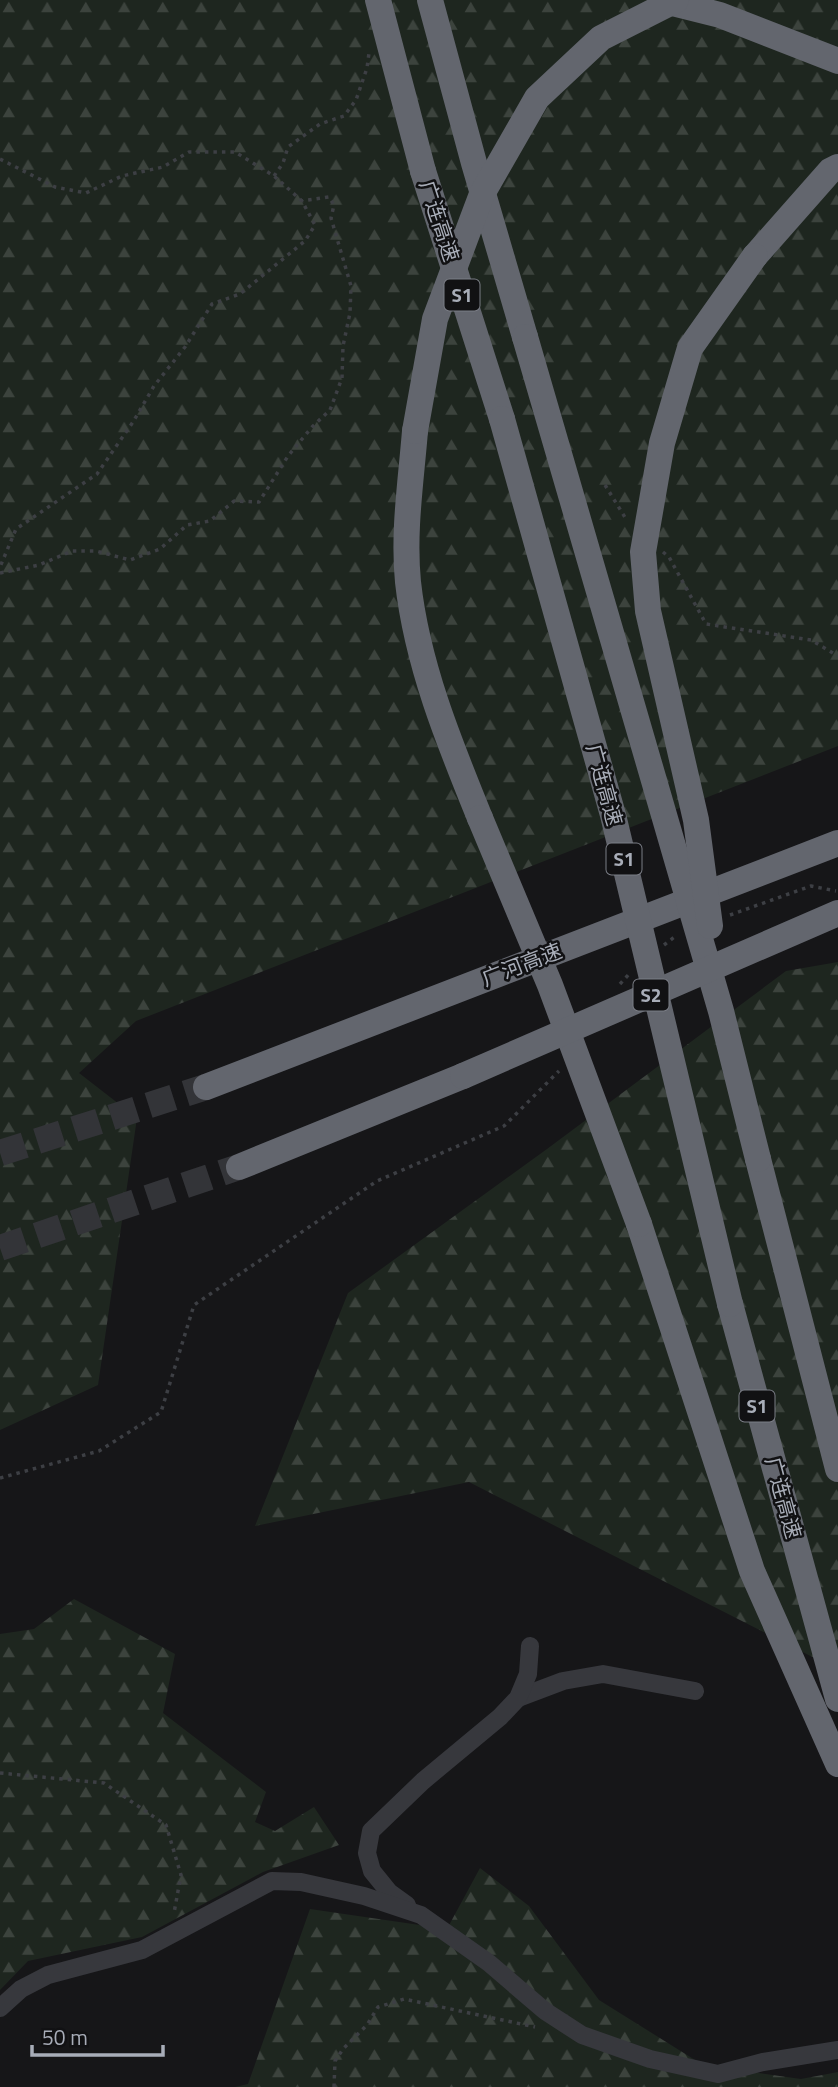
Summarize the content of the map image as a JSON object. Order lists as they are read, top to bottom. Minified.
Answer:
{"streets":{"highway":["广连高速","S1","广河高速","S2"]},"scale_bar":"50 m"}
